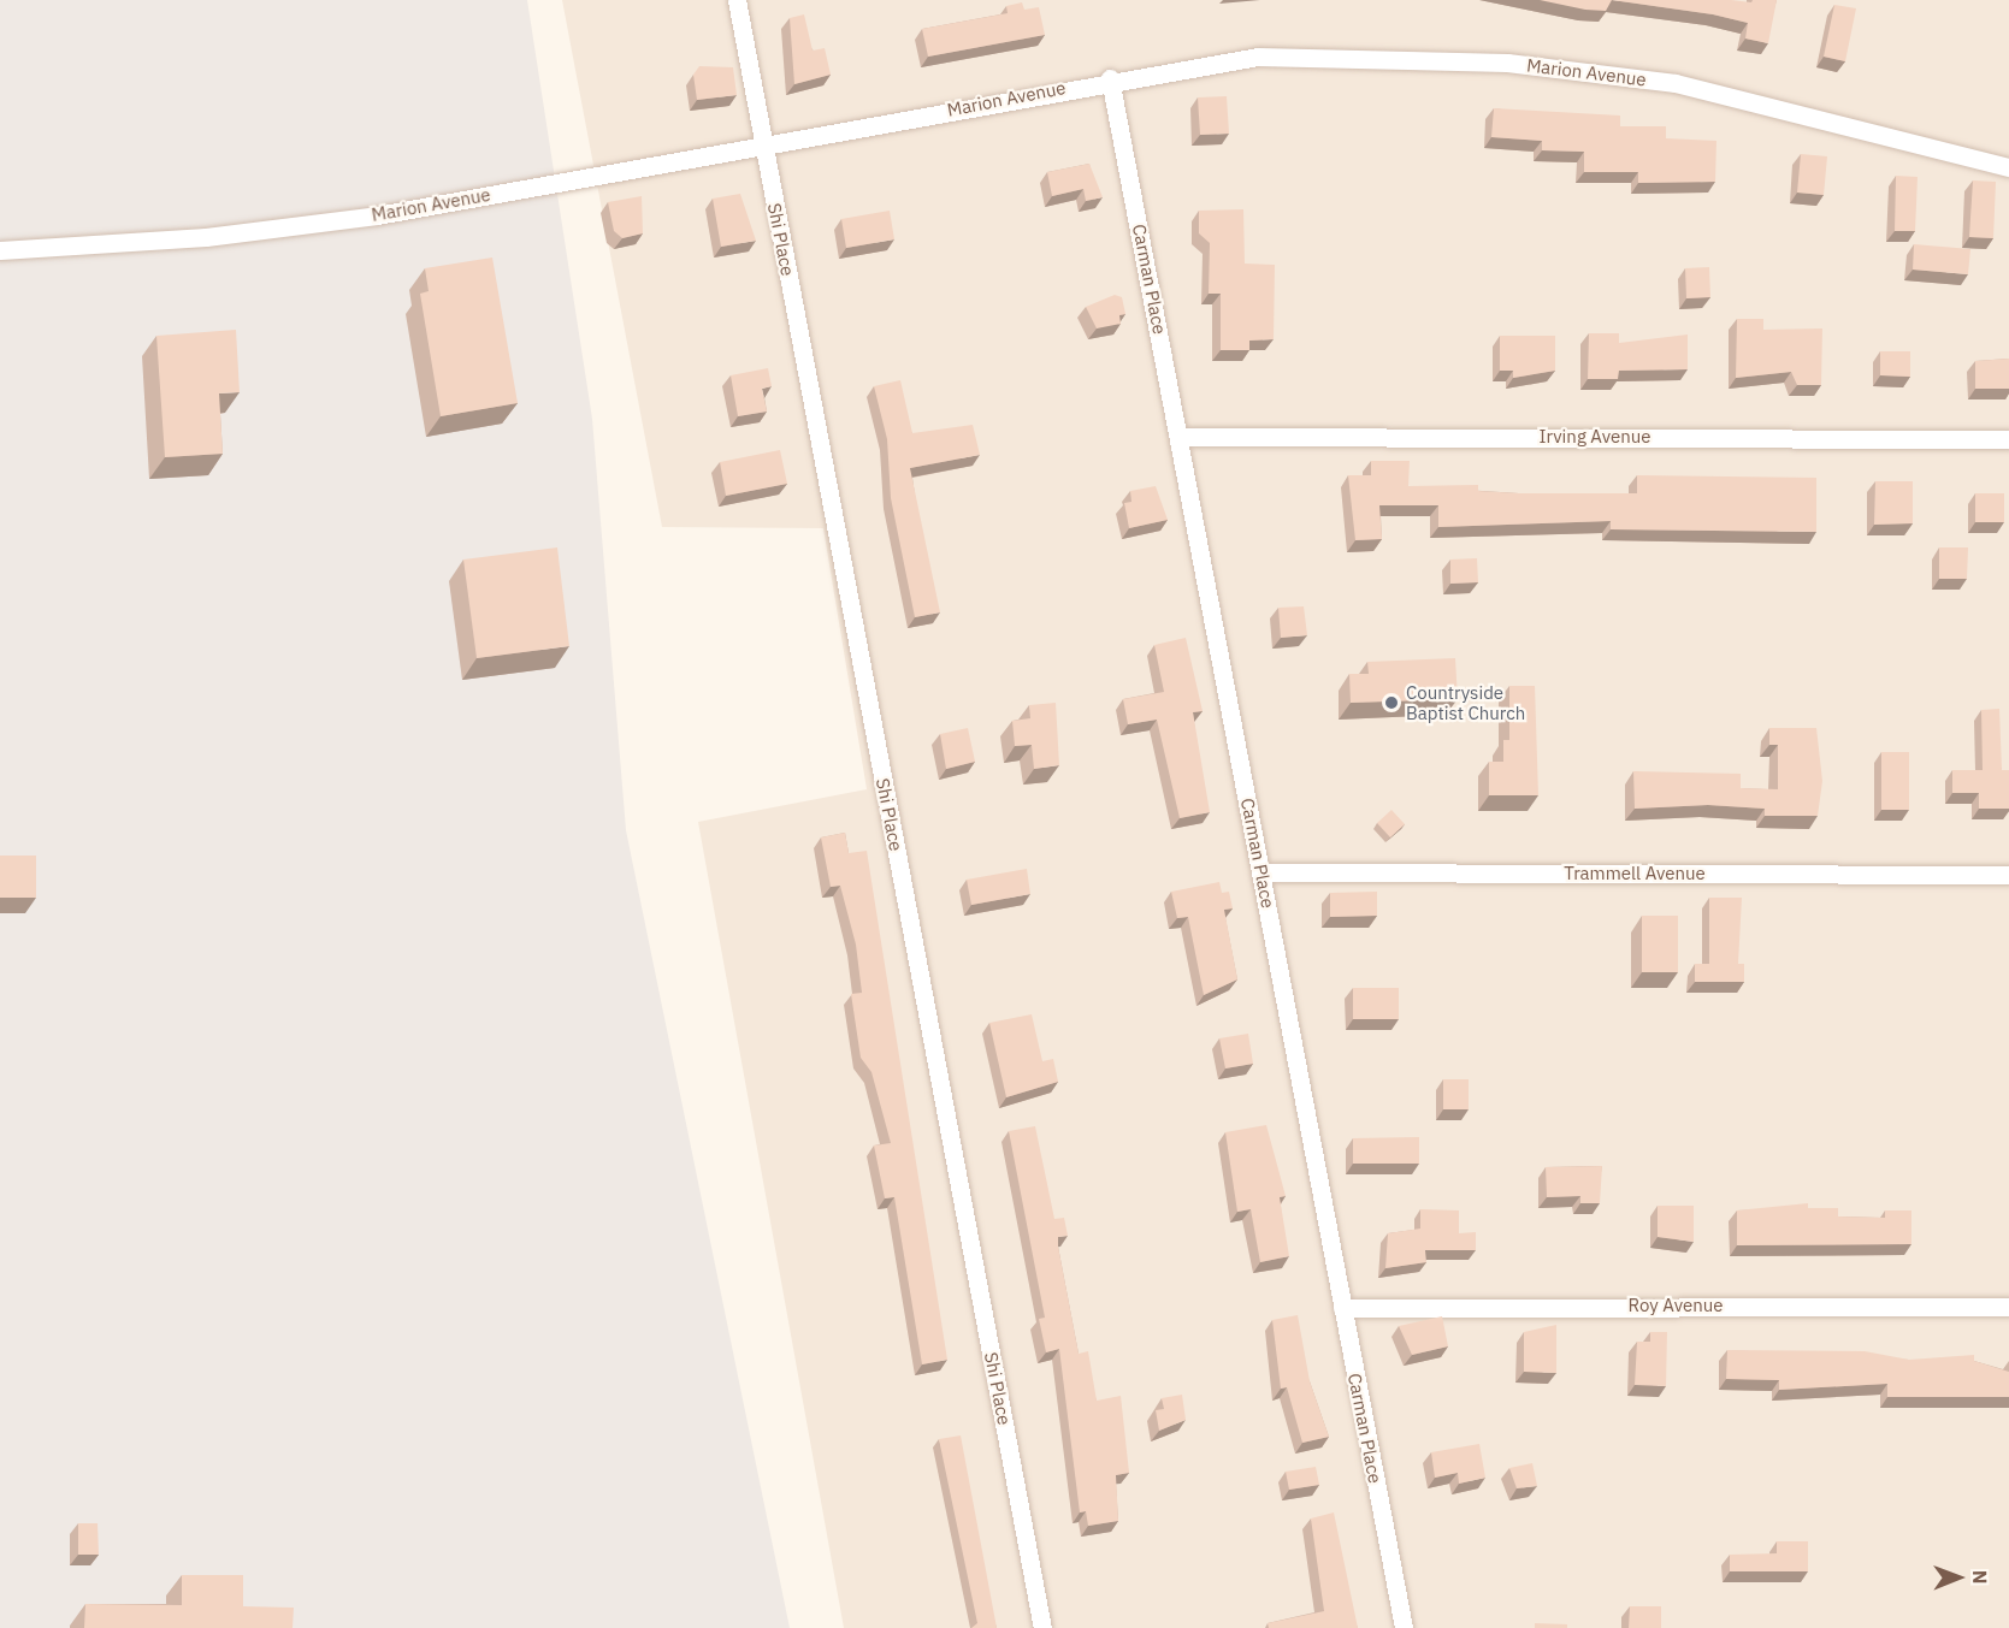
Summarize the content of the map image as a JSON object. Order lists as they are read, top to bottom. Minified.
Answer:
{"streets":{"street":["Marion Avenue","Shi Place","Carman Place","Irving Avenue","Trammell Avenue","Roy Avenue"]},"crossings":[["Marion Avenue","Shi Place"],["Marion Avenue","Carman Place"],["Carman Place","Irving Avenue"],["Carman Place","Trammell Avenue"],["Carman Place","Roy Avenue"]],"places":["Countryside Baptist Church"],"north":"right"}
